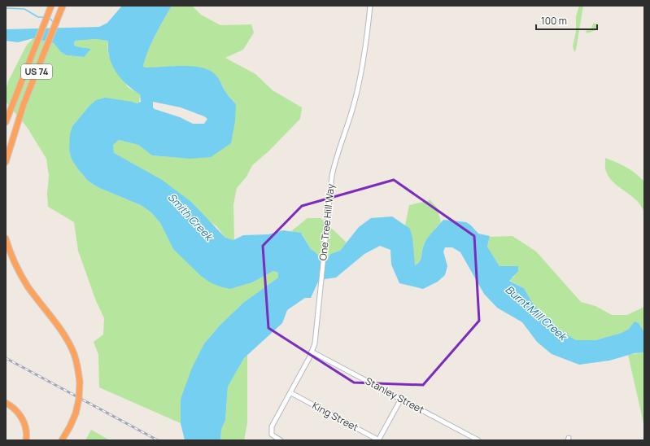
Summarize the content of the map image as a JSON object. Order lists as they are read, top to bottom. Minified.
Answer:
{"streets":{"highway":["US 74"],"street":["One Tree Hill Way","Stanley Street","King Street"]},"crossings":[["One Tree Hill Way","Stanley Street"],["One Tree Hill Way","King Street"]],"water":["Smith Creek","Burnt Mill Creek"],"scale_bar":"100 m"}
